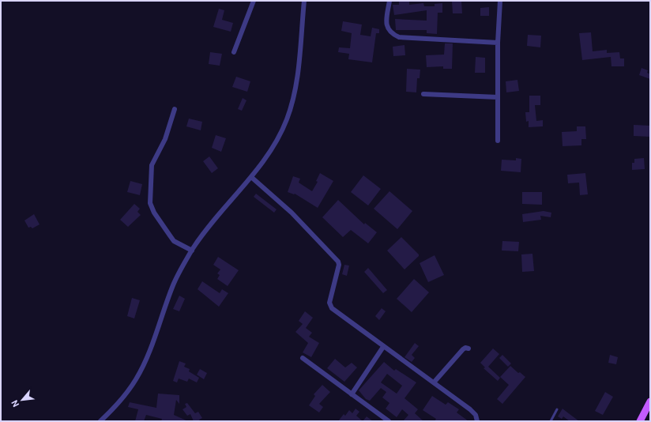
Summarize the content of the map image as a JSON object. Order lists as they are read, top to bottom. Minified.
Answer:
{"north":"bottom left"}
